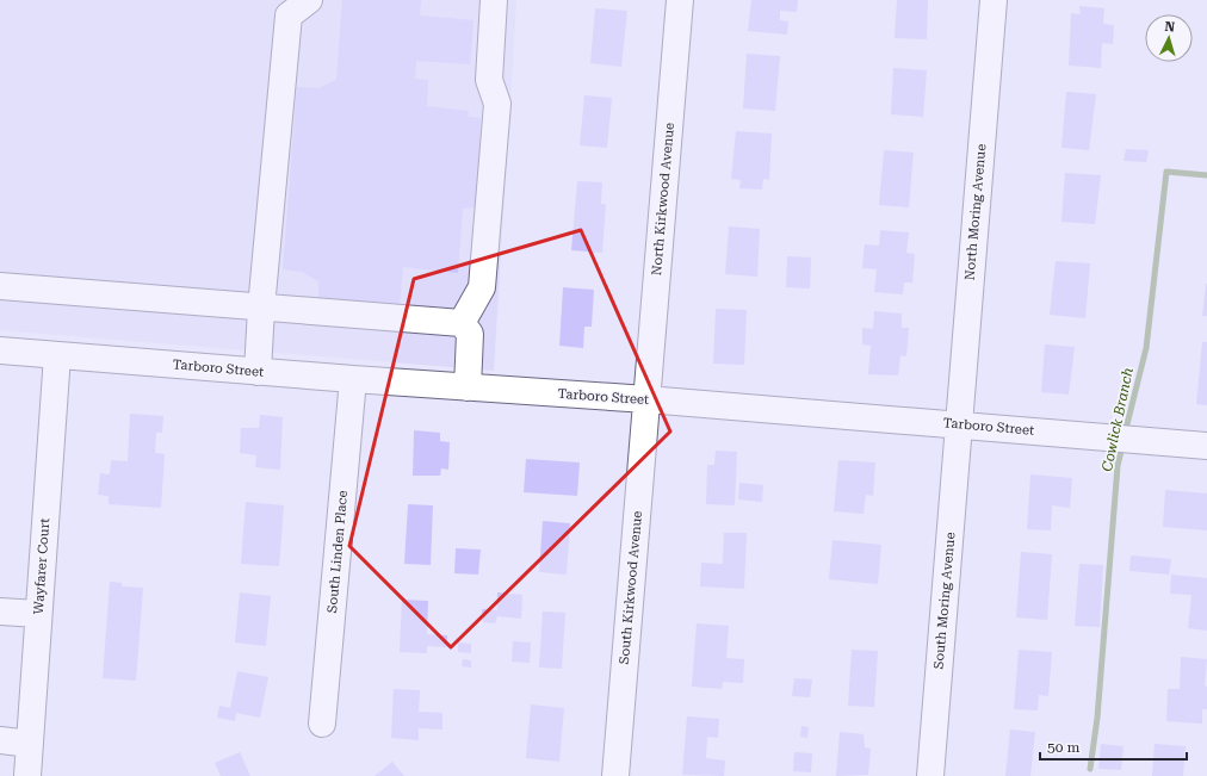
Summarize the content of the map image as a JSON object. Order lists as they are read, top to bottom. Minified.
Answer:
{"streets":{"street":["North Kirkwood Avenue","North Moring Avenue","Tarboro Street","South Linden Place","Wayfarer Court","South Kirkwood Avenue","South Moring Avenue"]},"crossings":[["North Kirkwood Avenue","Tarboro Street"],["North Kirkwood Avenue","South Kirkwood Avenue"],["North Moring Avenue","Tarboro Street"],["North Moring Avenue","South Moring Avenue"],["Tarboro Street","South Linden Place"],["Tarboro Street","Wayfarer Court"],["Tarboro Street","South Kirkwood Avenue"],["Tarboro Street","South Moring Avenue"]],"water":["Cowlick Branch"],"scale_bar":"50 m","north":"top"}
